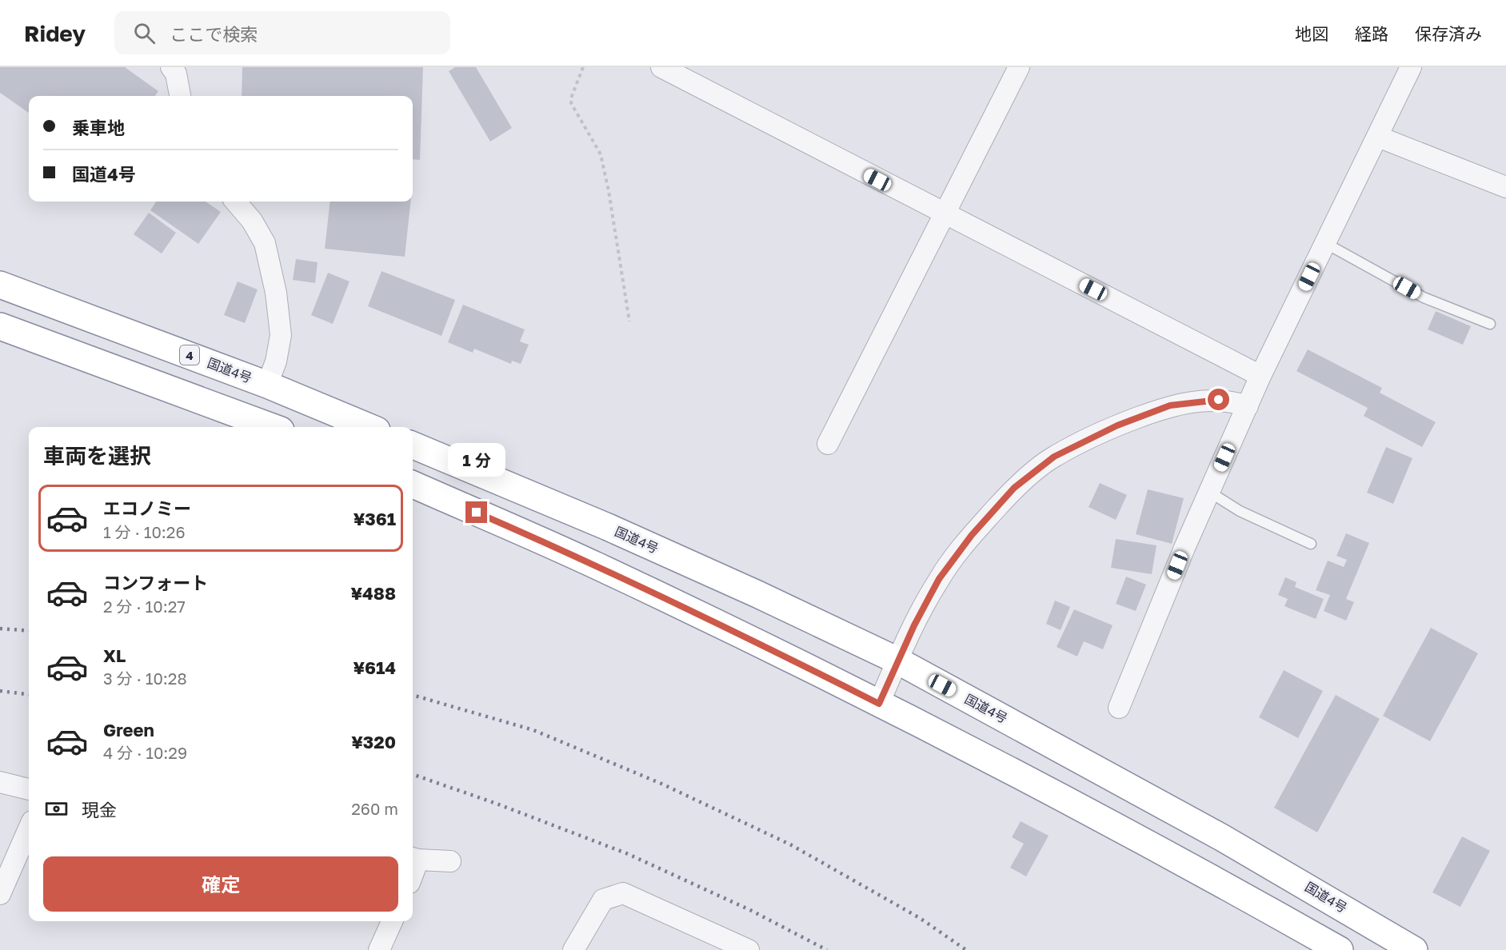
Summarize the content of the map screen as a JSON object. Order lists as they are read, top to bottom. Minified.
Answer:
{"streets":{"highway":["4","国道4号"]},"page":{"header":"Ridey","search":"ここで検索","nav":["地図","経路","保存済み"],"banner":["乗車地","国道4号"],"heading":"車両を選択","bubble":"1 分","list":[{"name":"エコノミー","note":"1 分 · 10:26","value":"¥361"},{"name":"コンフォート","note":"2 分 · 10:27","value":"¥488"},{"name":"XL","note":"3 分 · 10:28","value":"¥614"},{"name":"Green","note":"4 分 · 10:29","value":"¥320"}],"pay":["現金","260 m"],"buttons":"確定"}}
